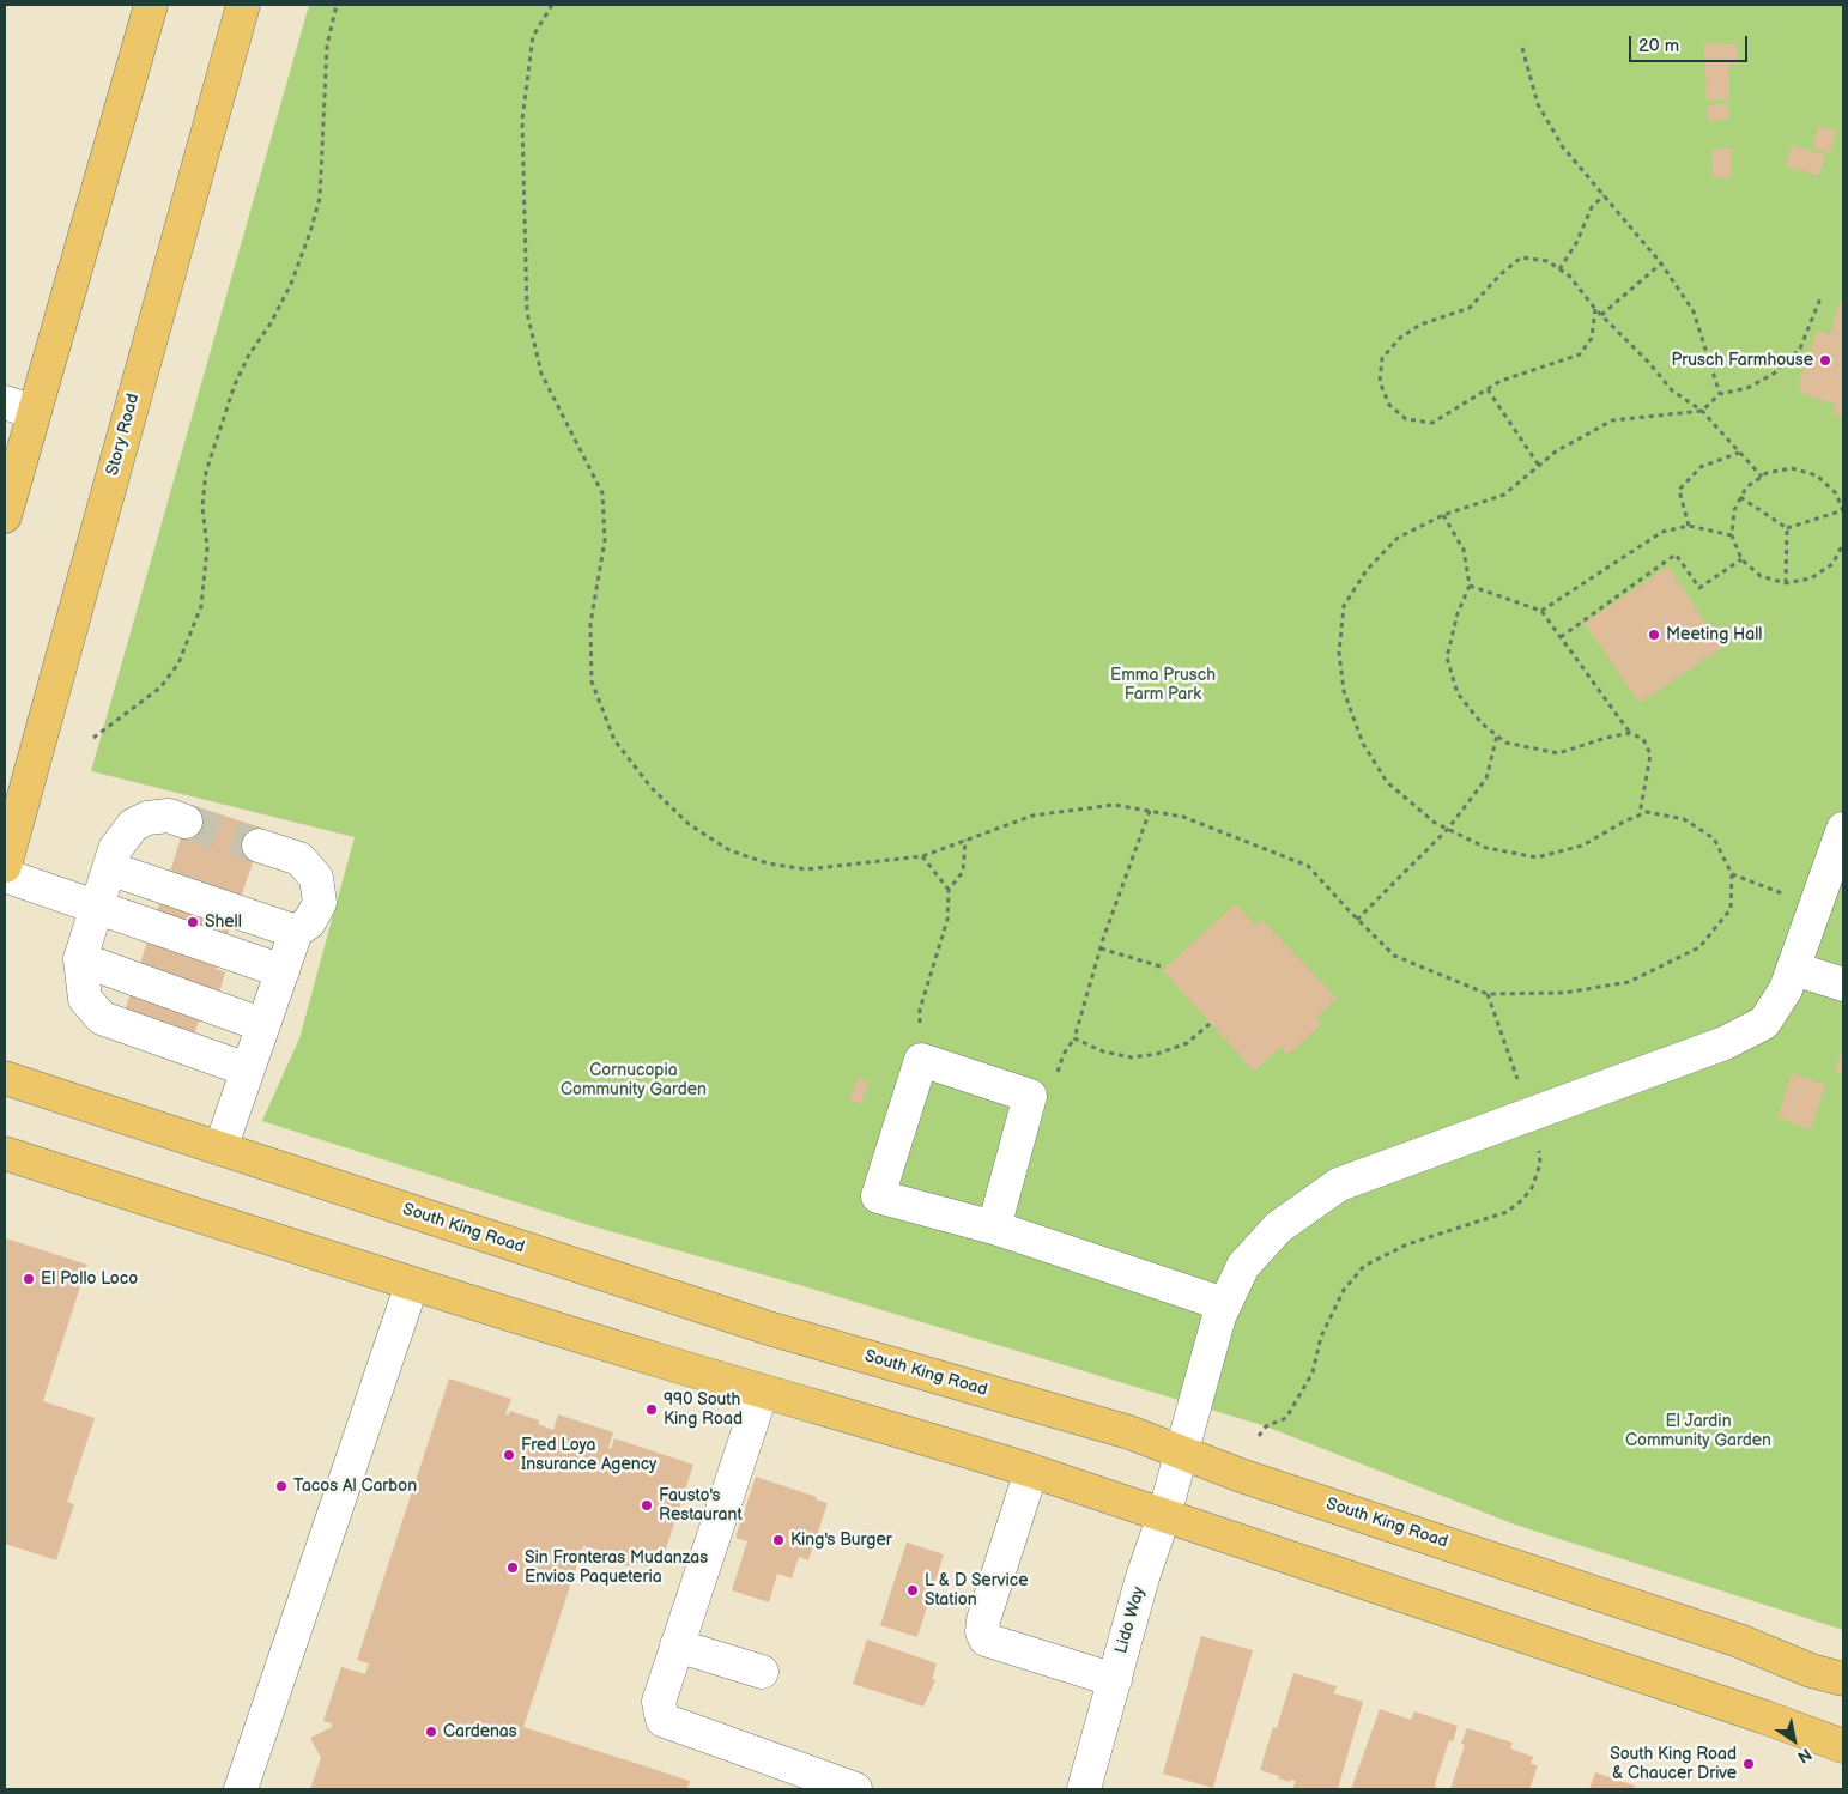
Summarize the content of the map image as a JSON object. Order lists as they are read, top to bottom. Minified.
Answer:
{"streets":{"main road":["Story Road","South King Road"],"street":["Lido Way"]},"crossings":[["South King Road","Lido Way"]],"parks":["Emma Prusch Farm Park","Cornucopia Community Garden","El Jardin Community Garden"],"places":["Prusch Farmhouse","Meeting Hall","Shell","El Pollo Loco","990 South King Road","Fred Loya Insurance Agency","Tacos Al Carbon","Fausto's Restaurant","King's Burger","Sin Fronteras Mudanzas Envios Paqueteria","L & D Service Station","Cardenas","South King Road & Chaucer Drive"],"scale_bar":"20 m","north":"bottom right"}
